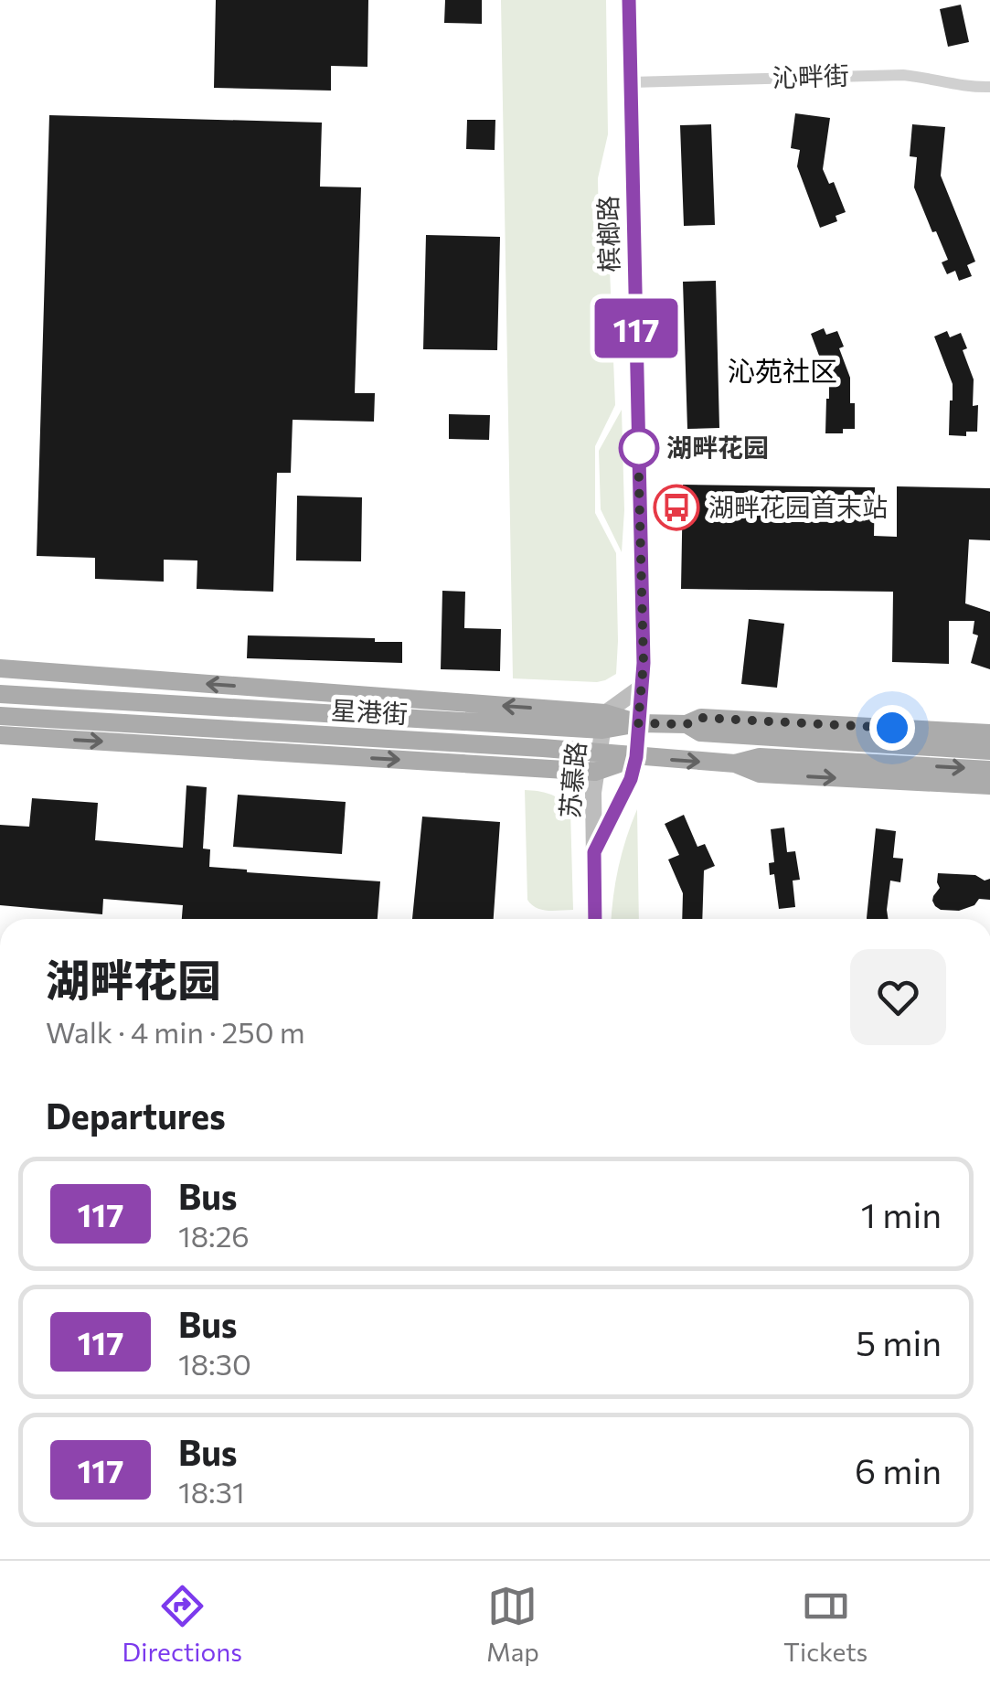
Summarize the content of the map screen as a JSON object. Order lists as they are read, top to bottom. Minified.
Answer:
{"streets":{"main road":["槟榔路","星港街","苏慕路"],"street":["沁畔街"]},"crossings":[["沁畔街","槟榔路"],["槟榔路","苏慕路"],["星港街","苏慕路"]],"districts":["沁苑社区"],"places":{"other":["湖畔花园"],"bus stop":["湖畔花园首末站"]},"lines":["bus line 117"],"page":{"on_map":"117","heading":[["湖畔花园","Walk · 4 min · 250 m"],"Departures"],"list":[{"mark":"117","name":"Bus","note":"18:26","value":"1 min"},{"mark":"117","name":"Bus","note":"18:30","value":"5 min"},{"mark":"117","name":"Bus","note":"18:31","value":"6 min"}],"tabs":["Directions","Map","Tickets"]}}
